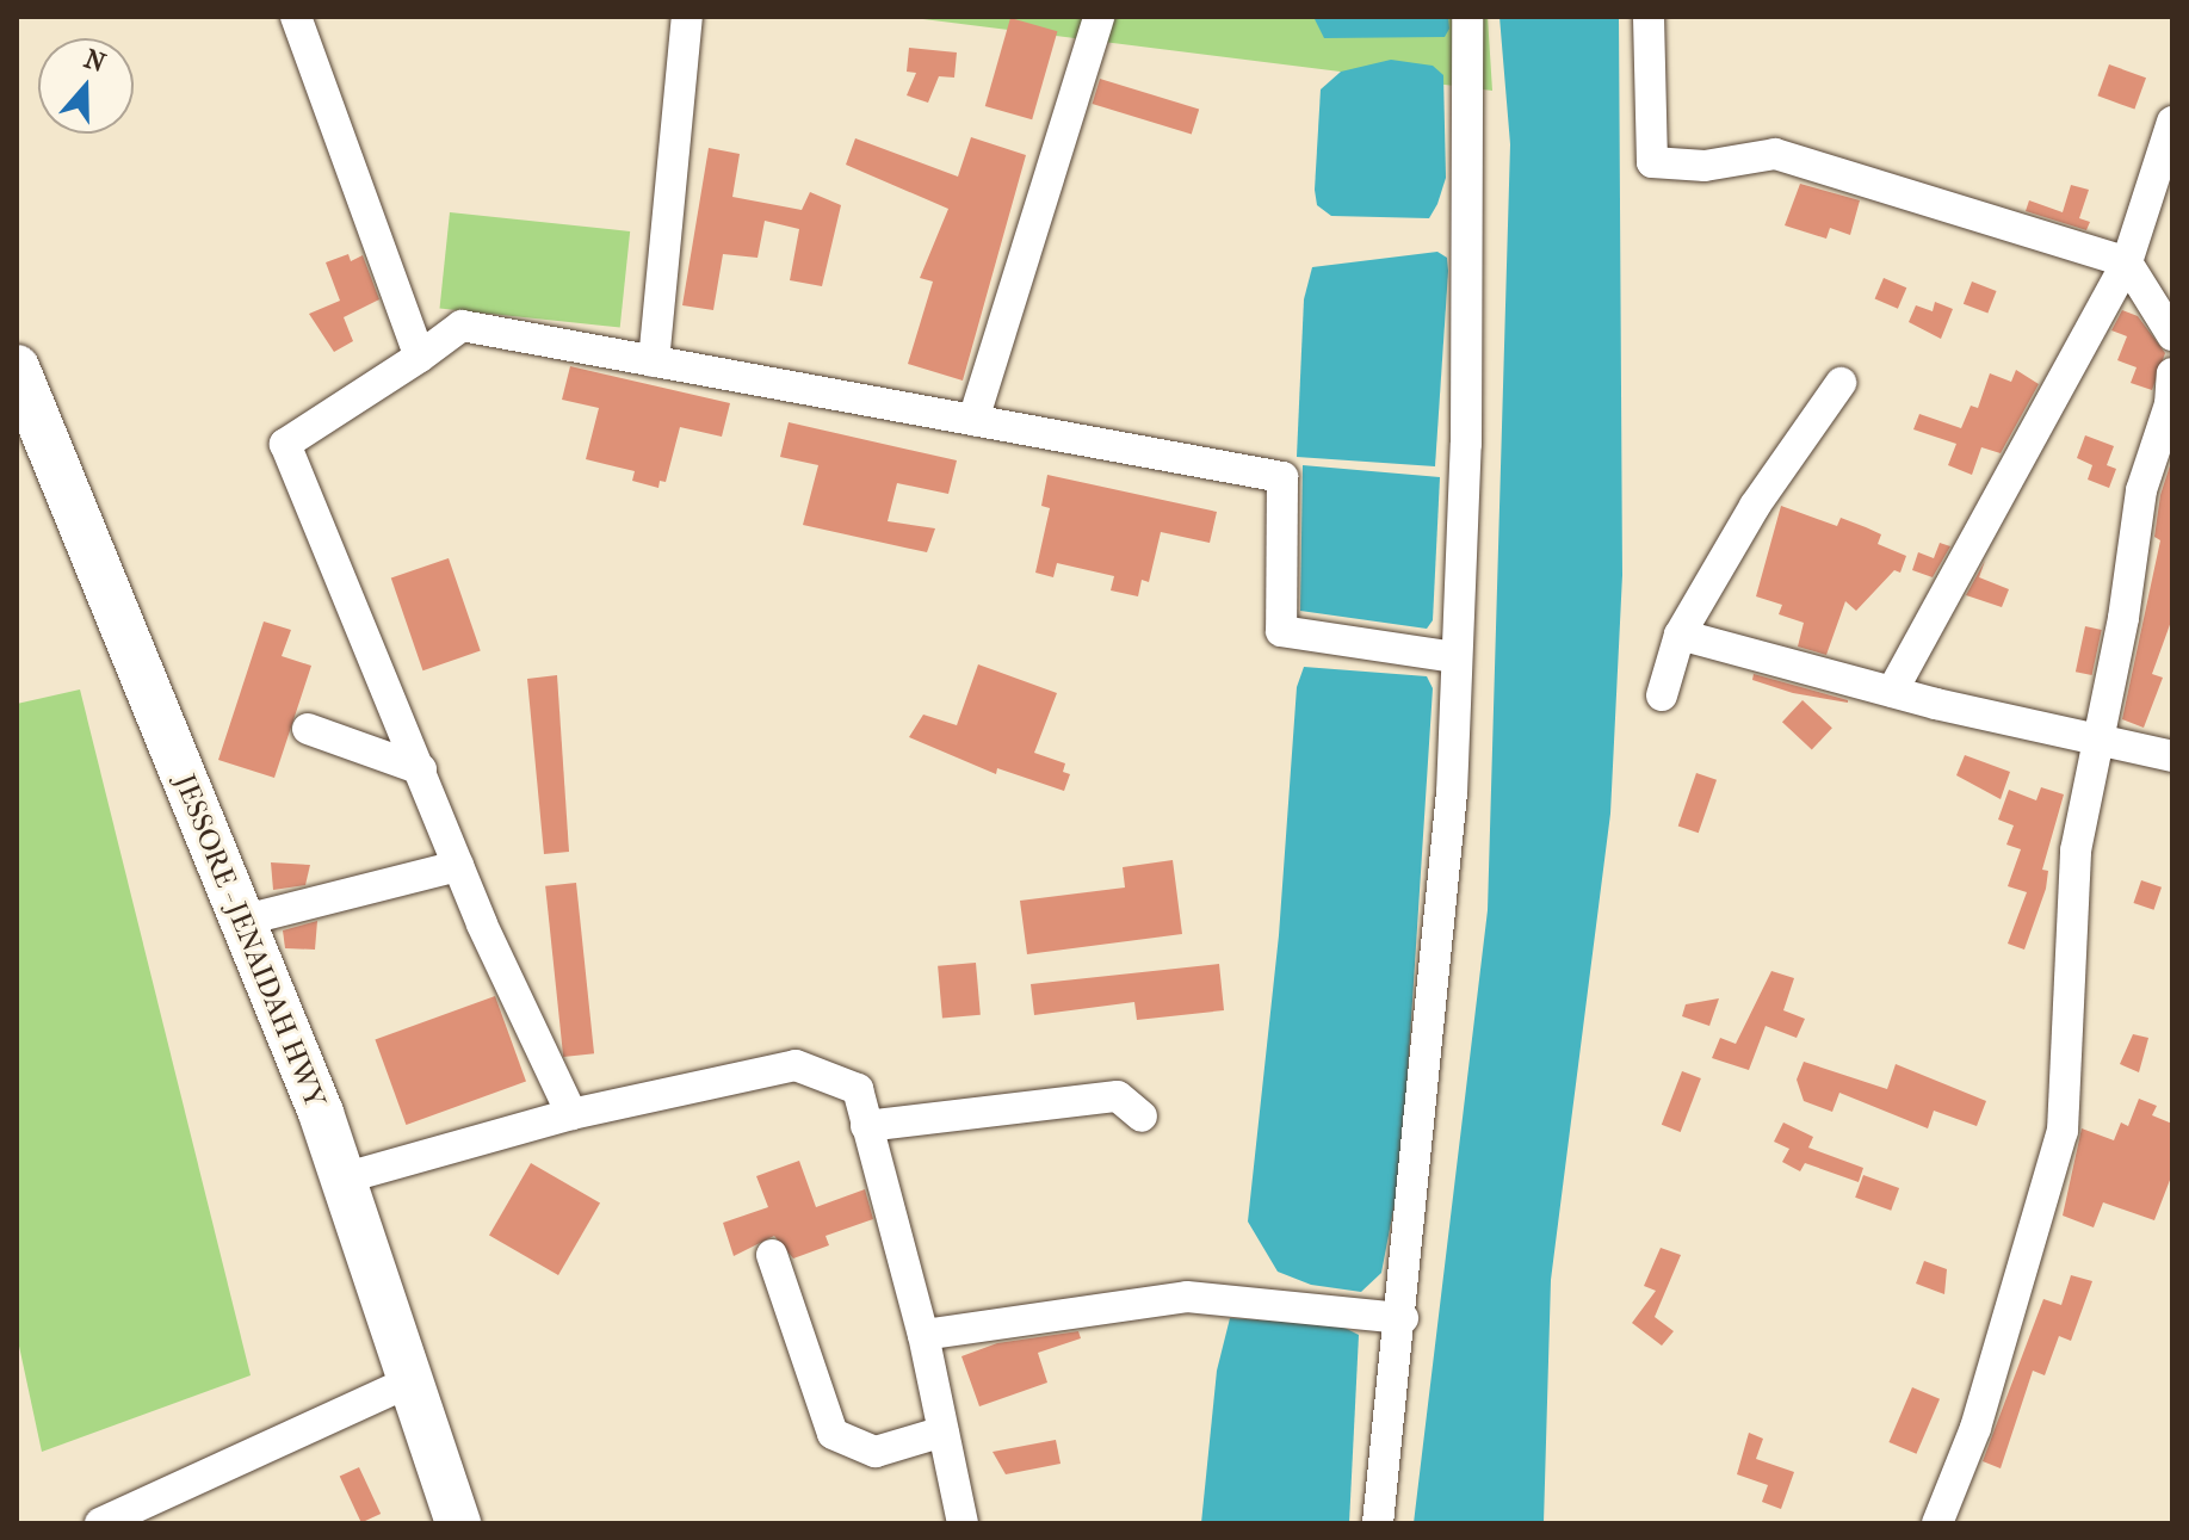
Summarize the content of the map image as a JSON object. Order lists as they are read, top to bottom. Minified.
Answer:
{"streets":{"highway":["JESSORE - JENAIDAH HWY"]},"north":"top"}
